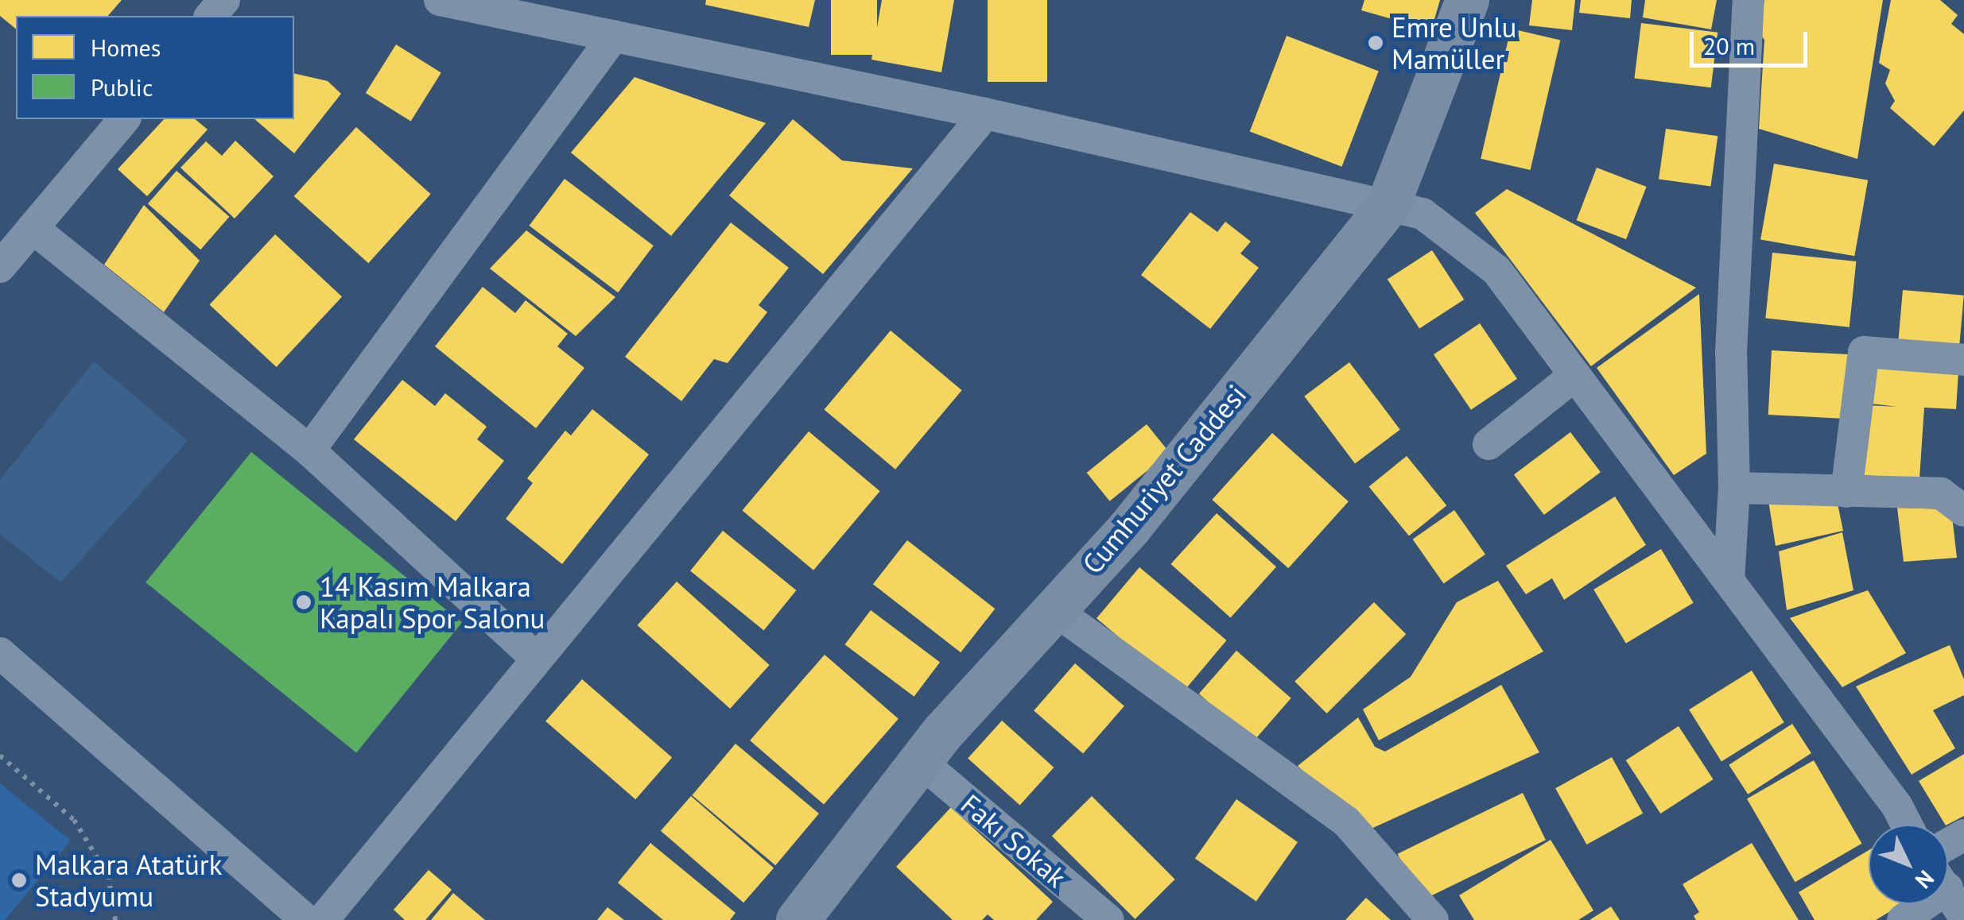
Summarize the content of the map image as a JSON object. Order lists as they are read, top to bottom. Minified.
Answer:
{"streets":{"street":["Cumhuriyet Caddesi","Fakı Sokak"]},"crossings":[["Cumhuriyet Caddesi","Fakı Sokak"]],"places":["Emre Unlu Mamüller","14 Kasım Malkara Kapalı Spor Salonu","Malkara Atatürk Stadyumu"],"legend":["Homes","Public"],"scale_bar":"20 m","north":"bottom right"}
